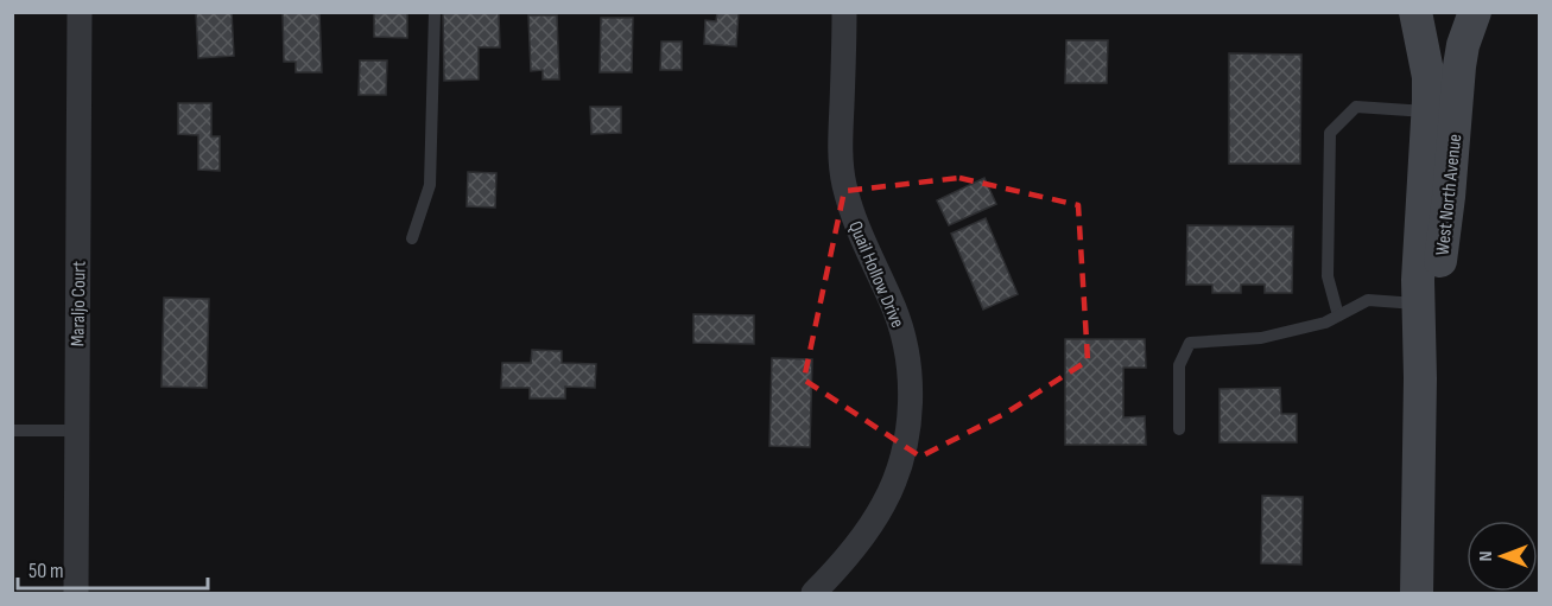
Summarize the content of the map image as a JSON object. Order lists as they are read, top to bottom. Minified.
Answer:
{"streets":{"main road":["West North Avenue"],"street":["Quail Hollow Drive","Maraljo Court"]},"scale_bar":"50 m","north":"left"}
